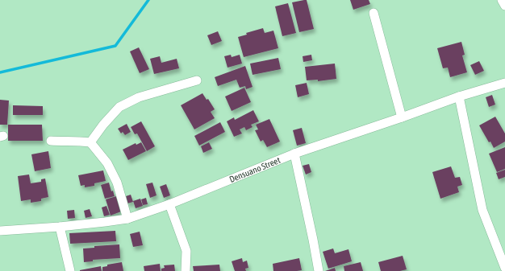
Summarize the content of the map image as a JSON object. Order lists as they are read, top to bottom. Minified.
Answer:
{"streets":{"street":["Densuano Street"]}}
